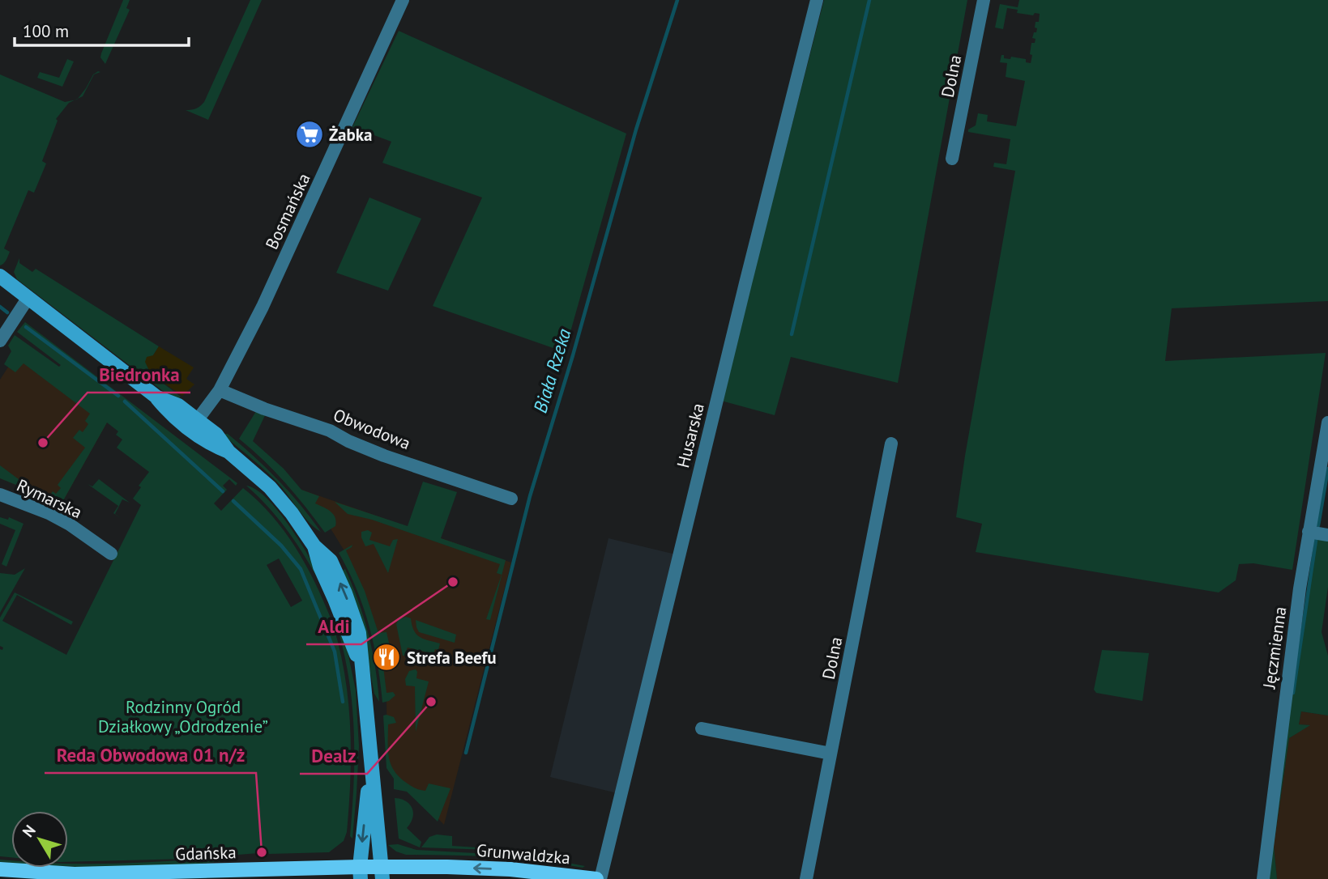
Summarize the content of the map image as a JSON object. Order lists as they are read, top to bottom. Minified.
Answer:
{"streets":{"main road":["Gdańska","Grunwaldzka"],"street":["Dolna","Bosmańska","Obwodowa","Husarska","Rymarska","Jęczmienna"]},"crossings":[["Bosmańska","Obwodowa"],["Husarska","Grunwaldzka"],["Gdańska","Grunwaldzka"]],"one_way":["Grunwaldzka"],"water":["Biała Rzeka"],"parks":["Rodzinny Ogród Działkowy „Odrodzenie”"],"places":{"supermarket":["Żabka"],"other":["Biedronka","Aldi","Dealz","Reda Obwodowa 01 n/ż"],"restaurant":["Strefa Beefu"]},"scale_bar":"100 m","north":"top left"}
